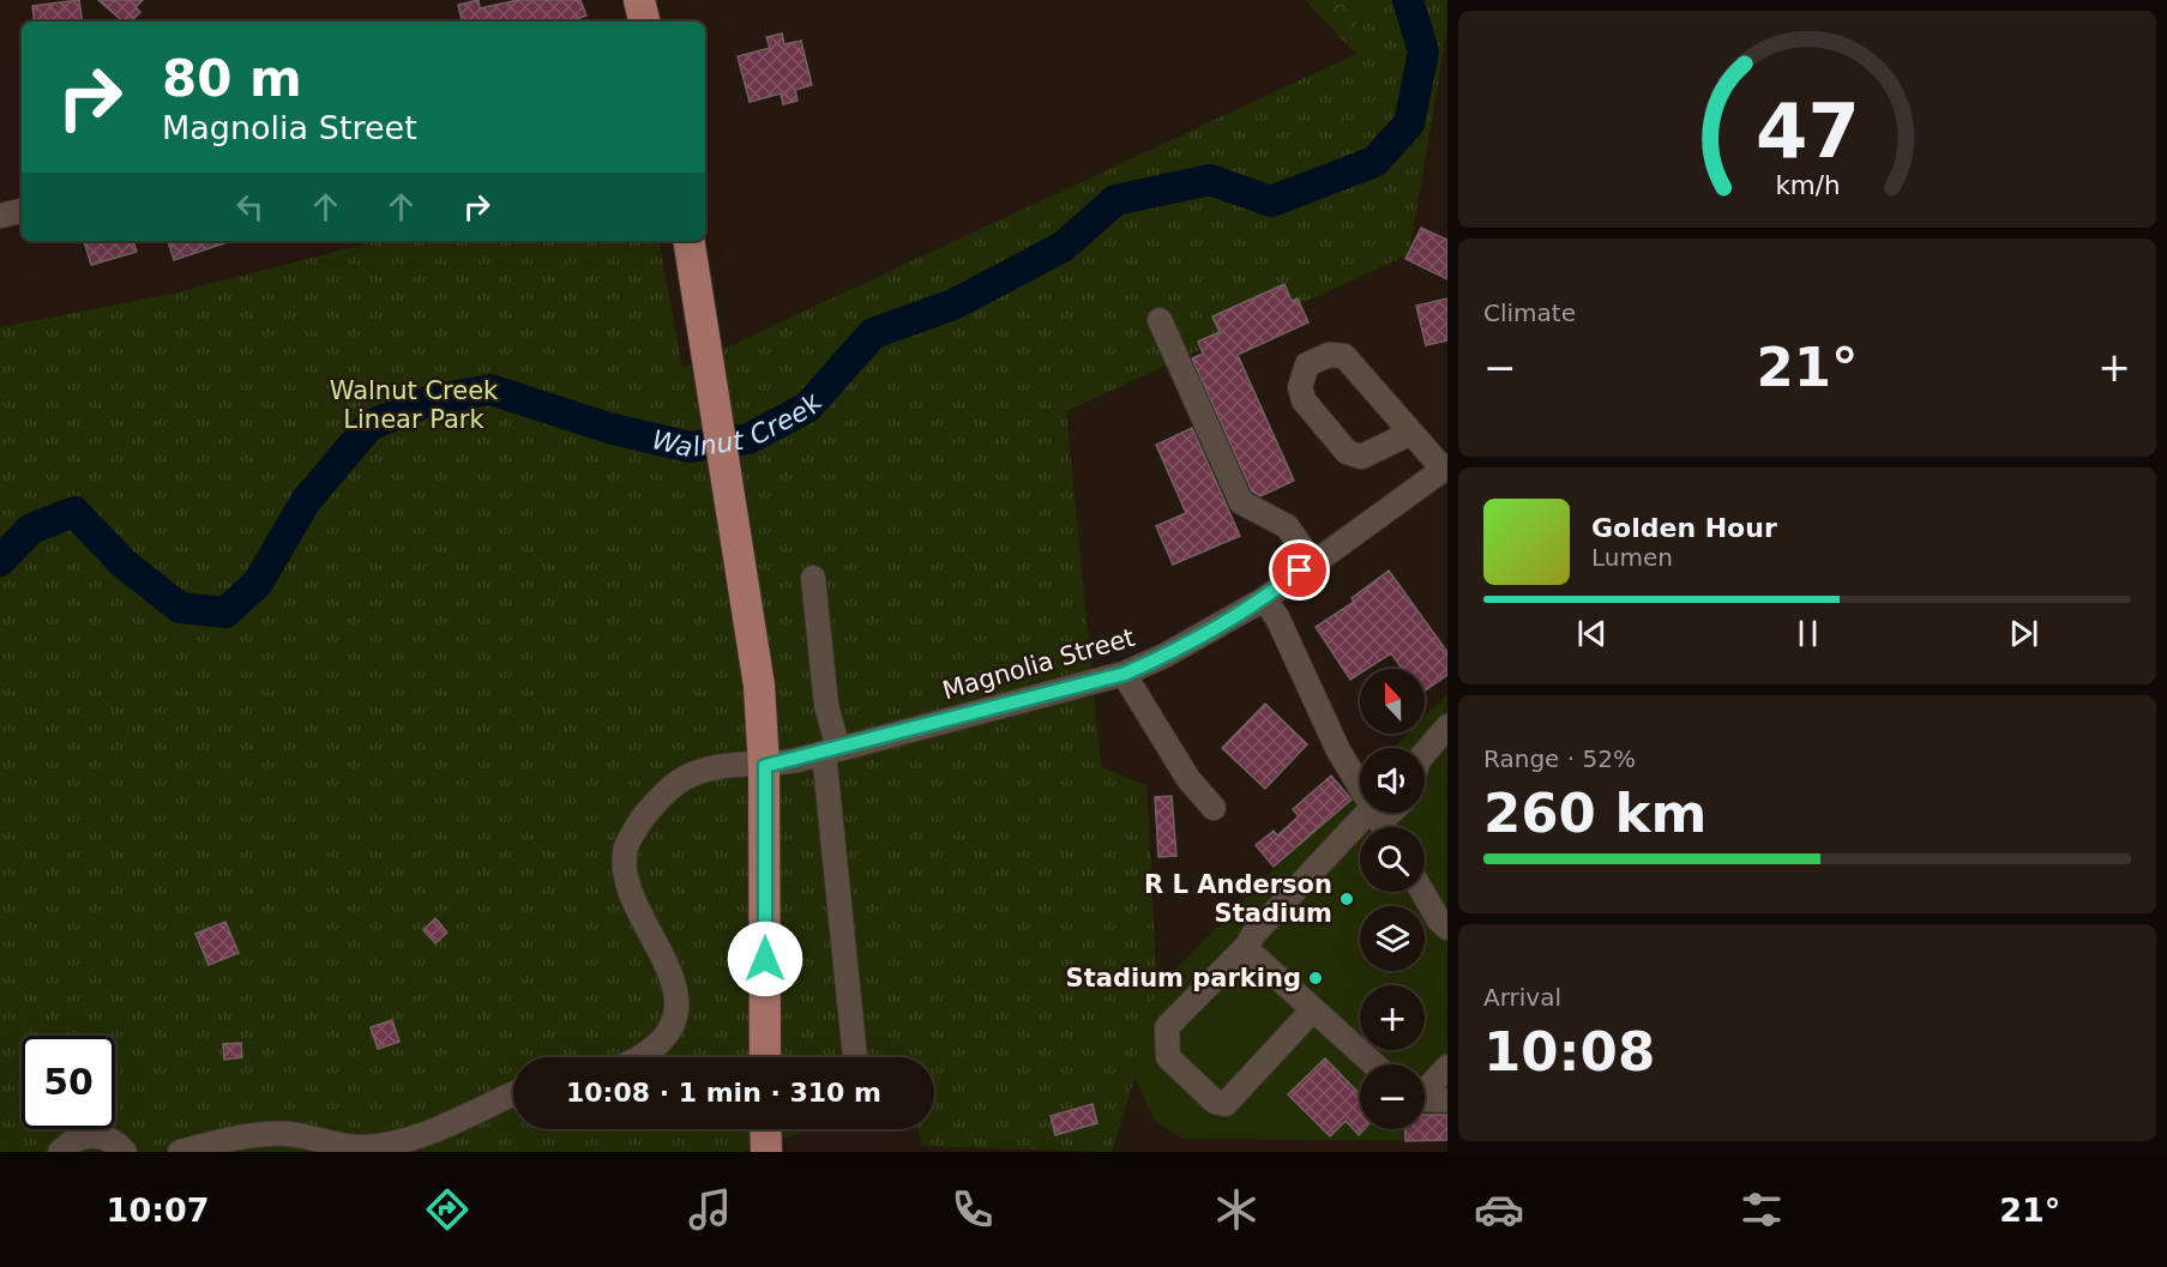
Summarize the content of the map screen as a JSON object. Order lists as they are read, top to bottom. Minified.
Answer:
{"streets":{"street":["Magnolia Street"]},"water":["Walnut Creek"],"parks":["Walnut Creek Linear Park"],"places":["R L Anderson Stadium","Stadium parking"],"north":"top","page":{"turn":["80 m","Magnolia Street"],"tile":["Climate",["Range · 52%","260 km"],["Arrival","10:08"]],"heat":["−","21°","+"],"song":["Golden Hour","Lumen"],"map_buttons":["+","−"],"limit":"50","trip":"10:08 · 1 min · 310 m","tabs":["10:07","21°"],"gauge":["47","km/h"]}}
